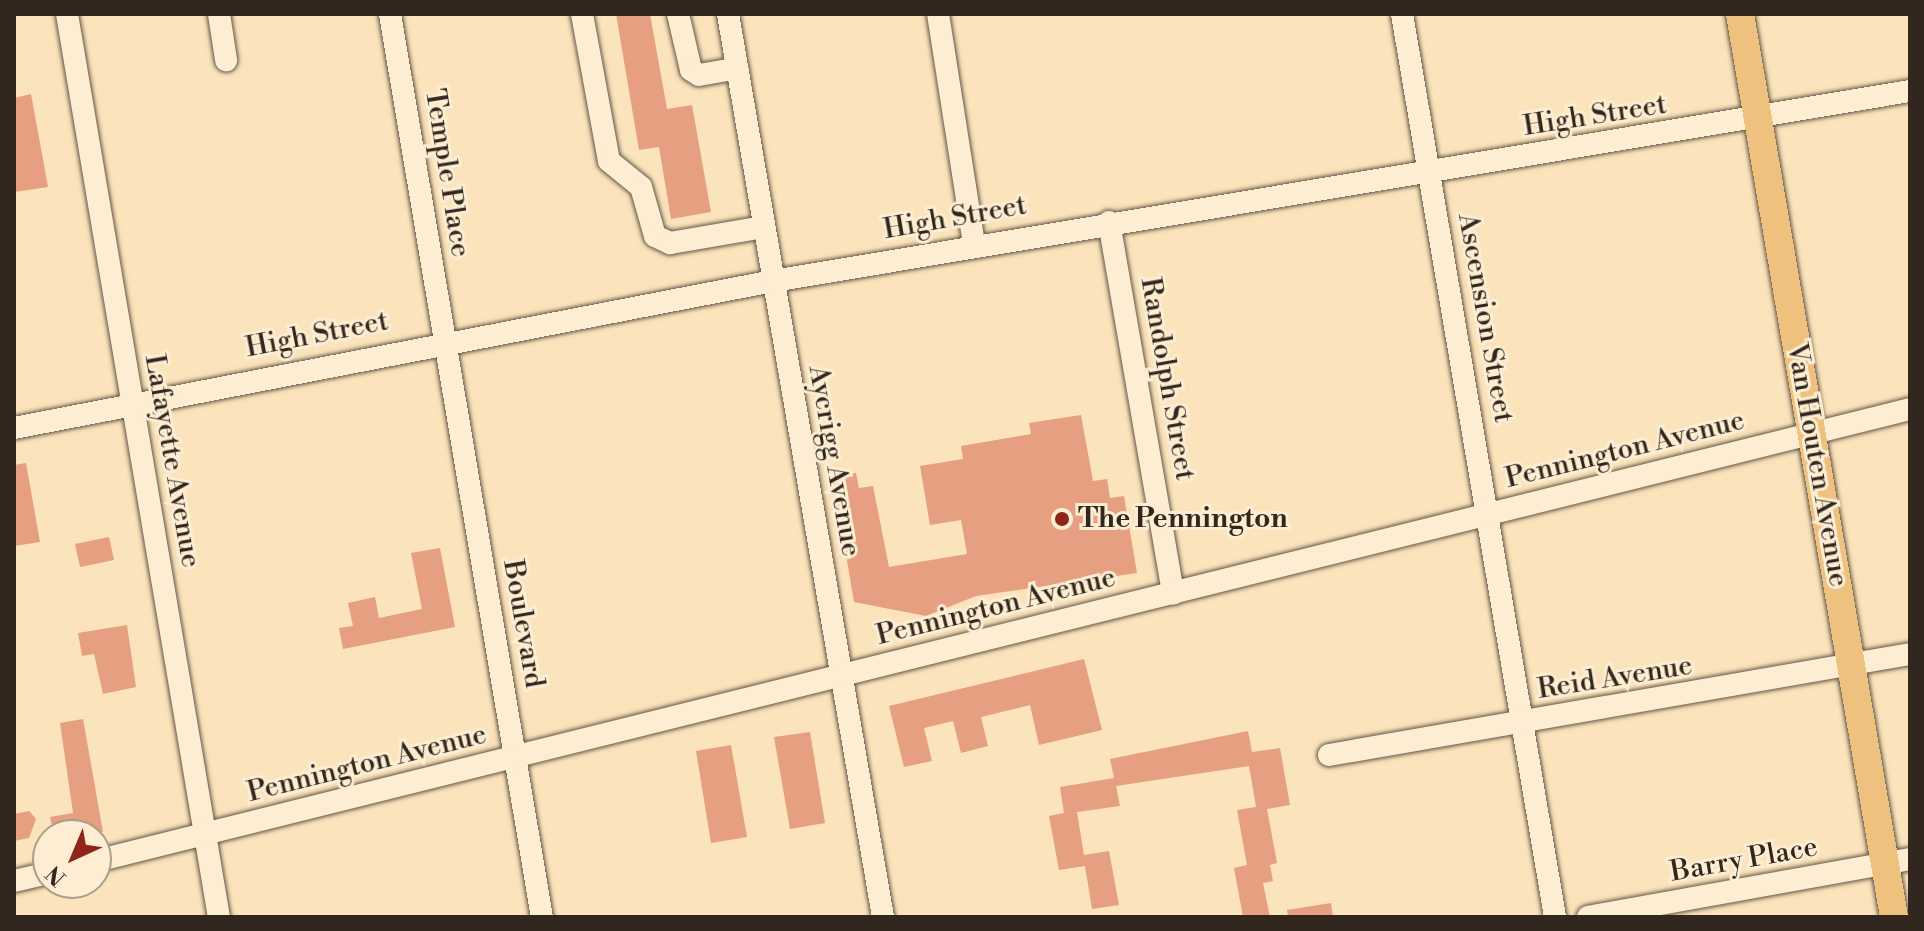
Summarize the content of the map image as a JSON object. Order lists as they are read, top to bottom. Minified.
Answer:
{"streets":{"main road":["Van Houten Avenue"],"street":["High Street","Temple Place","Ascension Street","Randolph Street","Pennington Avenue","Lafayette Avenue","Aycrigg Avenue","Boulevard","Reid Avenue","Barry Place"]},"crossings":[["High Street","Temple Place"],["High Street","Ascension Street"],["High Street","Randolph Street"],["High Street","Lafayette Avenue"],["High Street","Aycrigg Avenue"],["High Street","Van Houten Avenue"],["High Street","Boulevard"],["Temple Place","Boulevard"],["Ascension Street","Pennington Avenue"],["Ascension Street","Reid Avenue"],["Randolph Street","Pennington Avenue"],["Pennington Avenue","Lafayette Avenue"],["Pennington Avenue","Aycrigg Avenue"],["Pennington Avenue","Van Houten Avenue"],["Pennington Avenue","Boulevard"],["Van Houten Avenue","Reid Avenue"],["Van Houten Avenue","Barry Place"]],"places":["The Pennington"],"north":"bottom left"}
